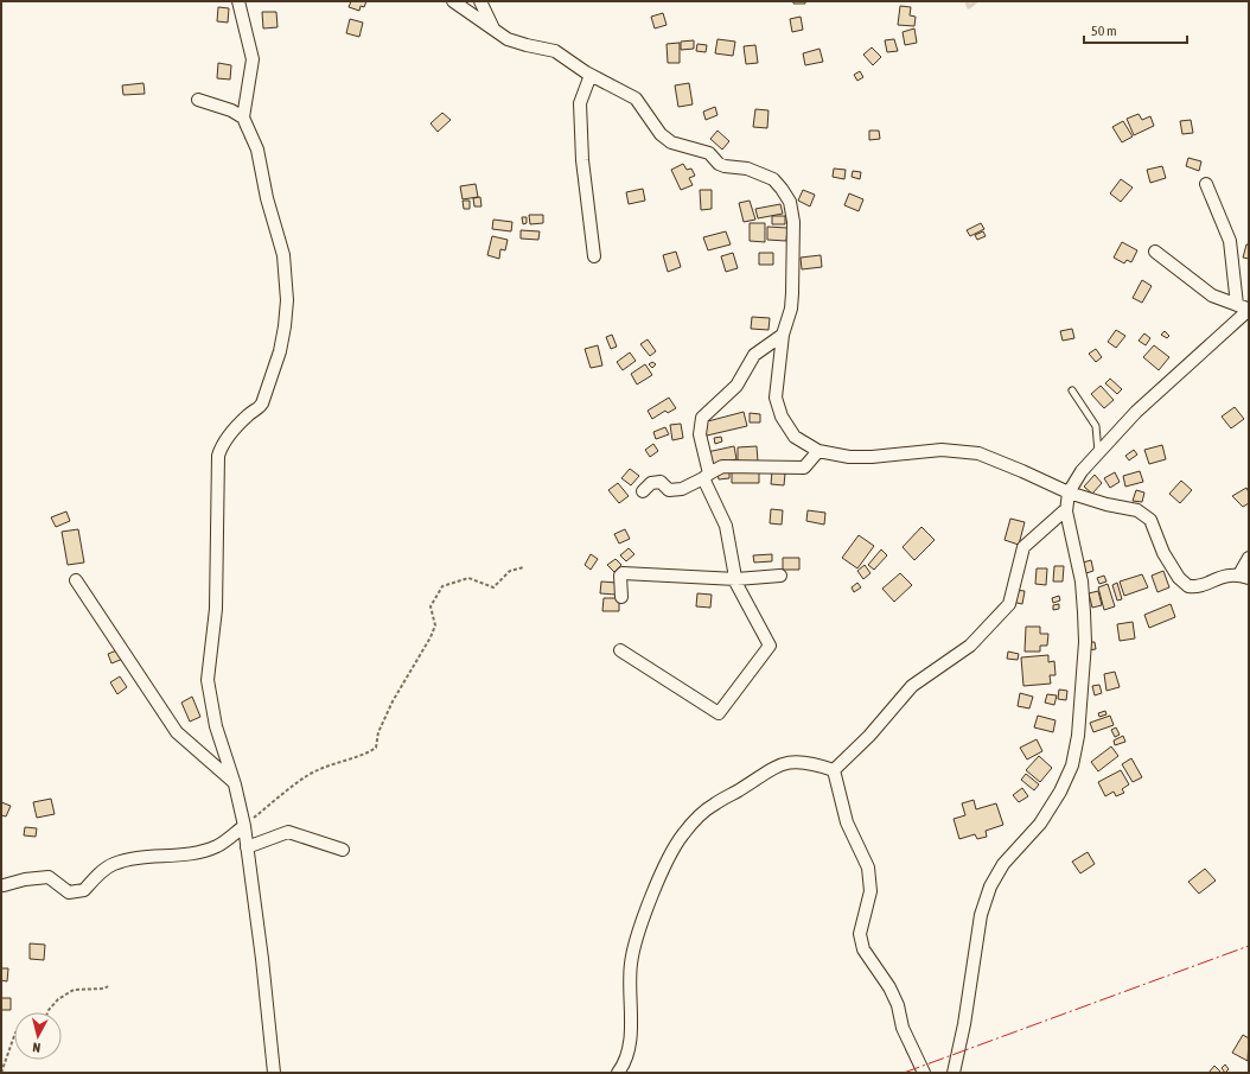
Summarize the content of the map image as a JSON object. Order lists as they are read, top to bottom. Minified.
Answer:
{"scale_bar":"50 m","north":"bottom"}
